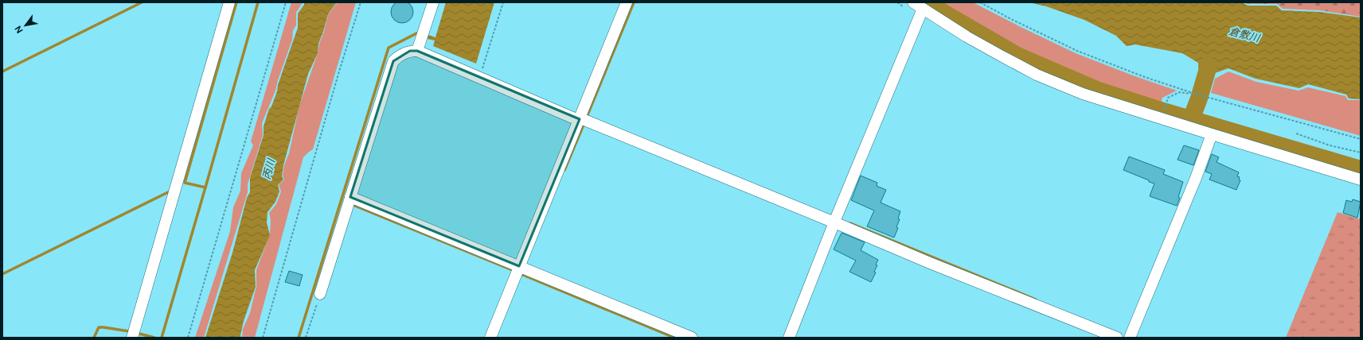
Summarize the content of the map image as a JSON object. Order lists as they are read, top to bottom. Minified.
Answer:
{"water":["倉敷川","丙川"],"north":"bottom left"}
